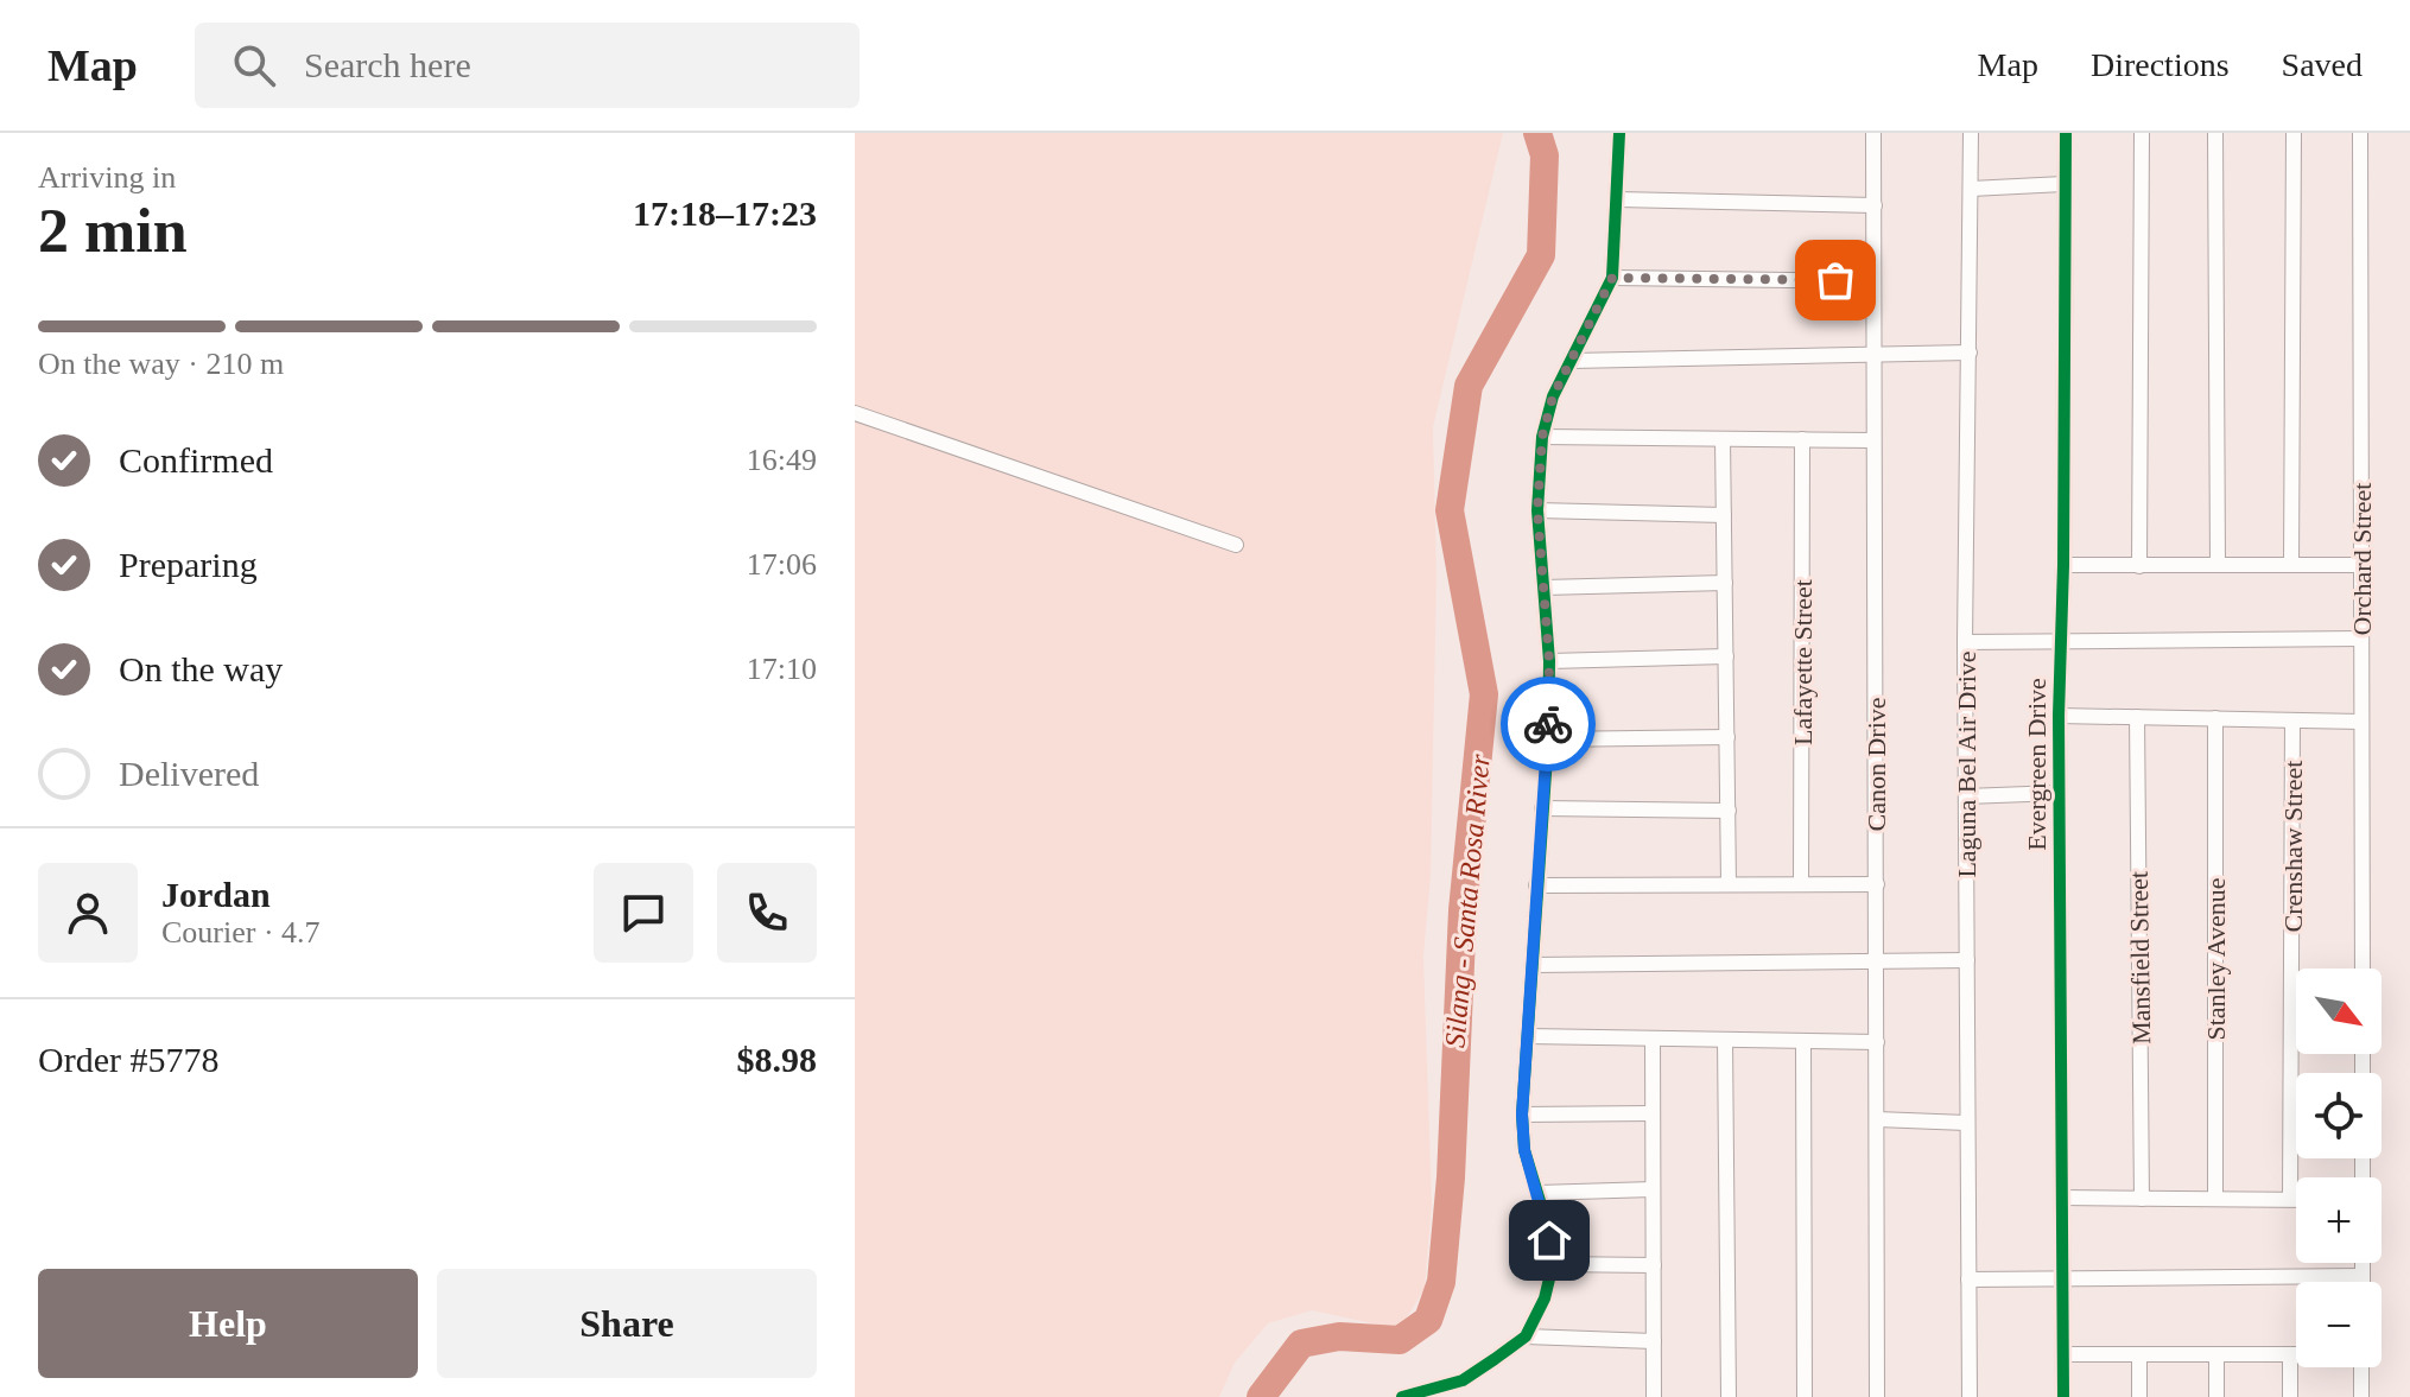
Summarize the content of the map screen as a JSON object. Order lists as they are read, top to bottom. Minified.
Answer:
{"streets":{"street":["Orchard Street","Lafayette Street","Canon Drive","Laguna Bel Air Drive","Evergreen Drive","Crenshaw Street","Mansfield Street","Stanley Avenue"]},"water":["Silang - Santa Rosa River"],"north":"bottom right","page":{"header":"Map","search":"Search here","nav":["Map","Directions","Saved"],"heading":["2 min","Arriving in","17:18–17:23"],"panel":["Jordan","Courier · 4.7","Order #5778","$8.98"],"bar":"On the way · 210 m","list":[["Confirmed","16:49"],["Preparing","17:06"],["On the way","17:10"],"Delivered"],"map_buttons":["+","−"],"buttons":["Help","Share"]}}
